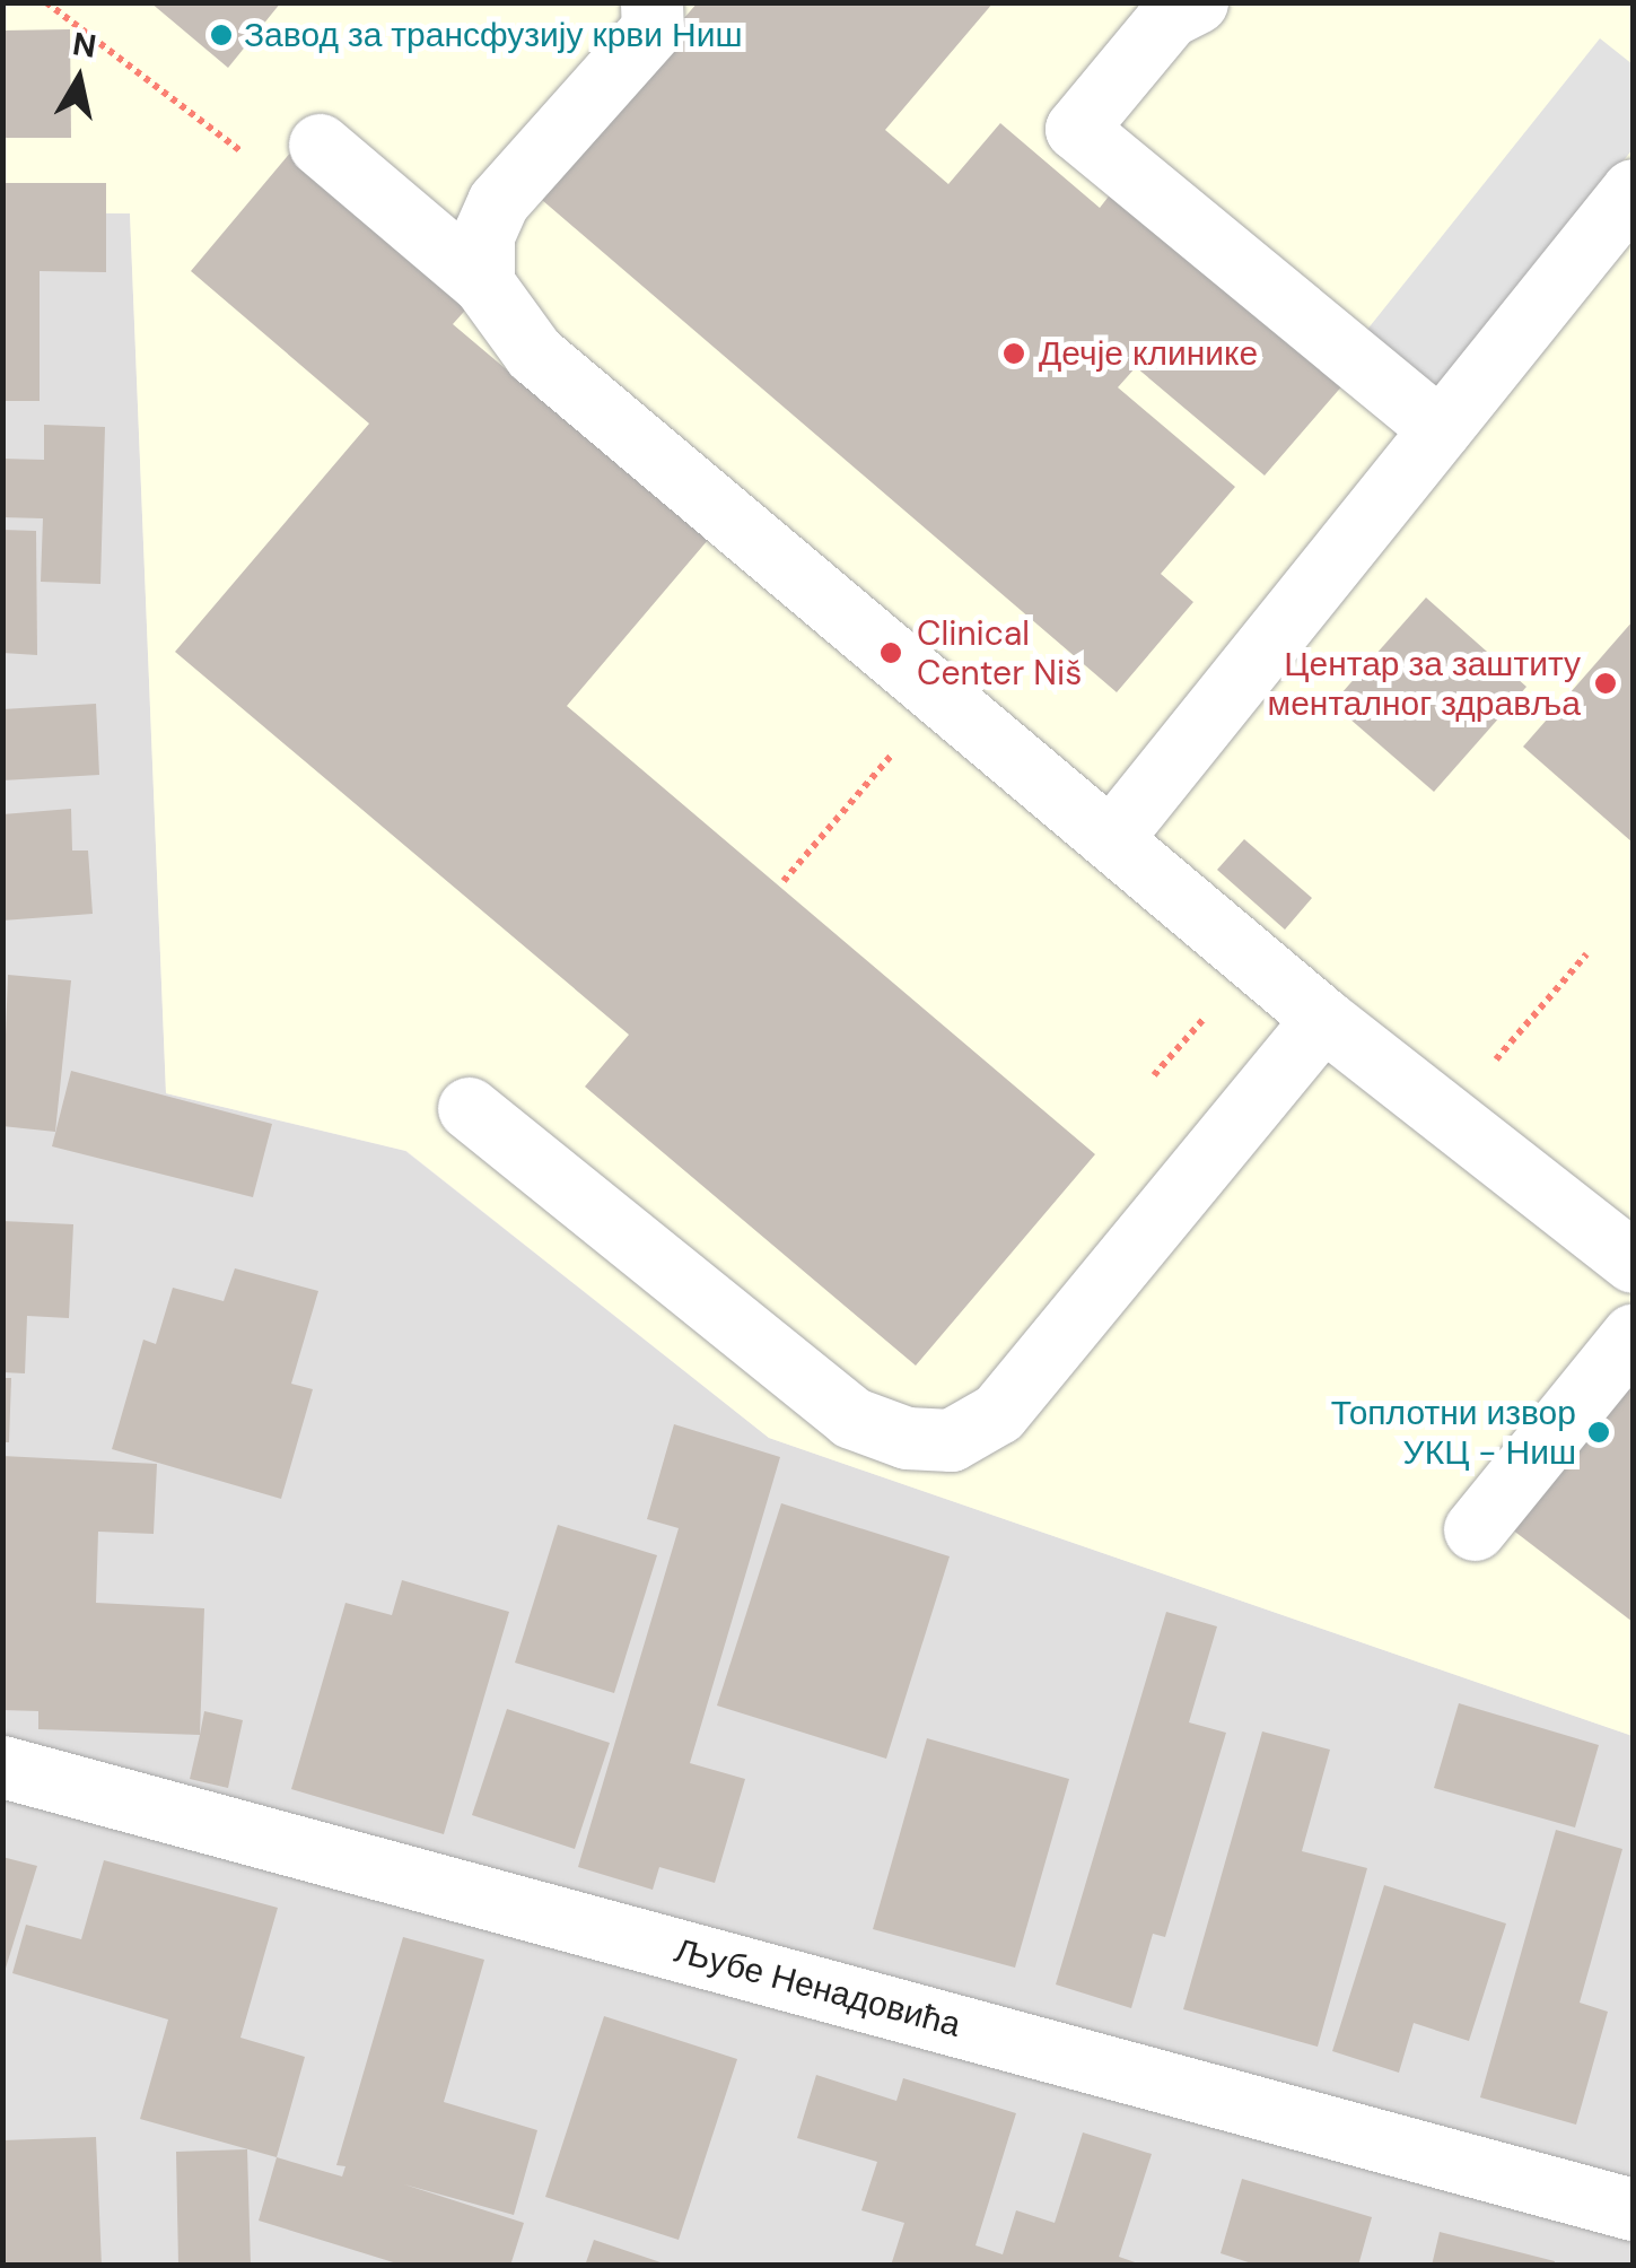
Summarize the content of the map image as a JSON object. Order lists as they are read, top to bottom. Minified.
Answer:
{"streets":{"street":["Љубе Ненадовића"]},"places":["Завод за трансфузију крви Ниш","Дечје клинике","Clinical Center Niš","Центар за заштиту менталног здравља","Топлотни извор УКЦ - Ниш"],"north":"top"}
